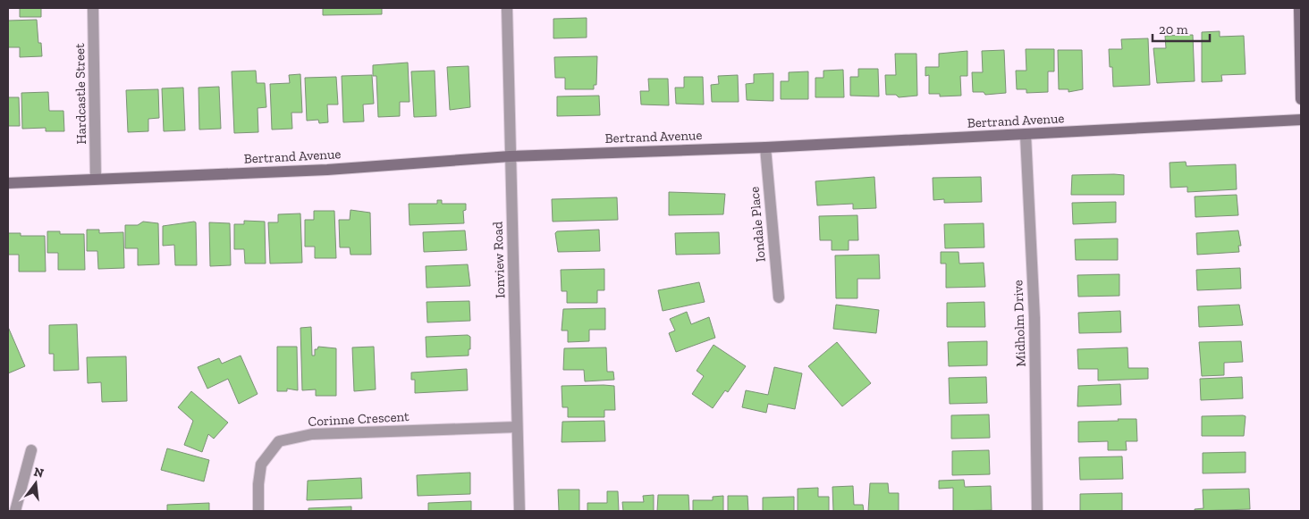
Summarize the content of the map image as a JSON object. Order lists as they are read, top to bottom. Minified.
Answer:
{"streets":{"street":["Hardcastle Street","Bertrand Avenue","Iondale Place","Ionview Road","Midholm Drive","Corinne Crescent"]},"crossings":[["Hardcastle Street","Bertrand Avenue"],["Bertrand Avenue","Iondale Place"],["Bertrand Avenue","Ionview Road"],["Bertrand Avenue","Midholm Drive"],["Ionview Road","Corinne Crescent"]],"scale_bar":"20 m","north":"top"}
